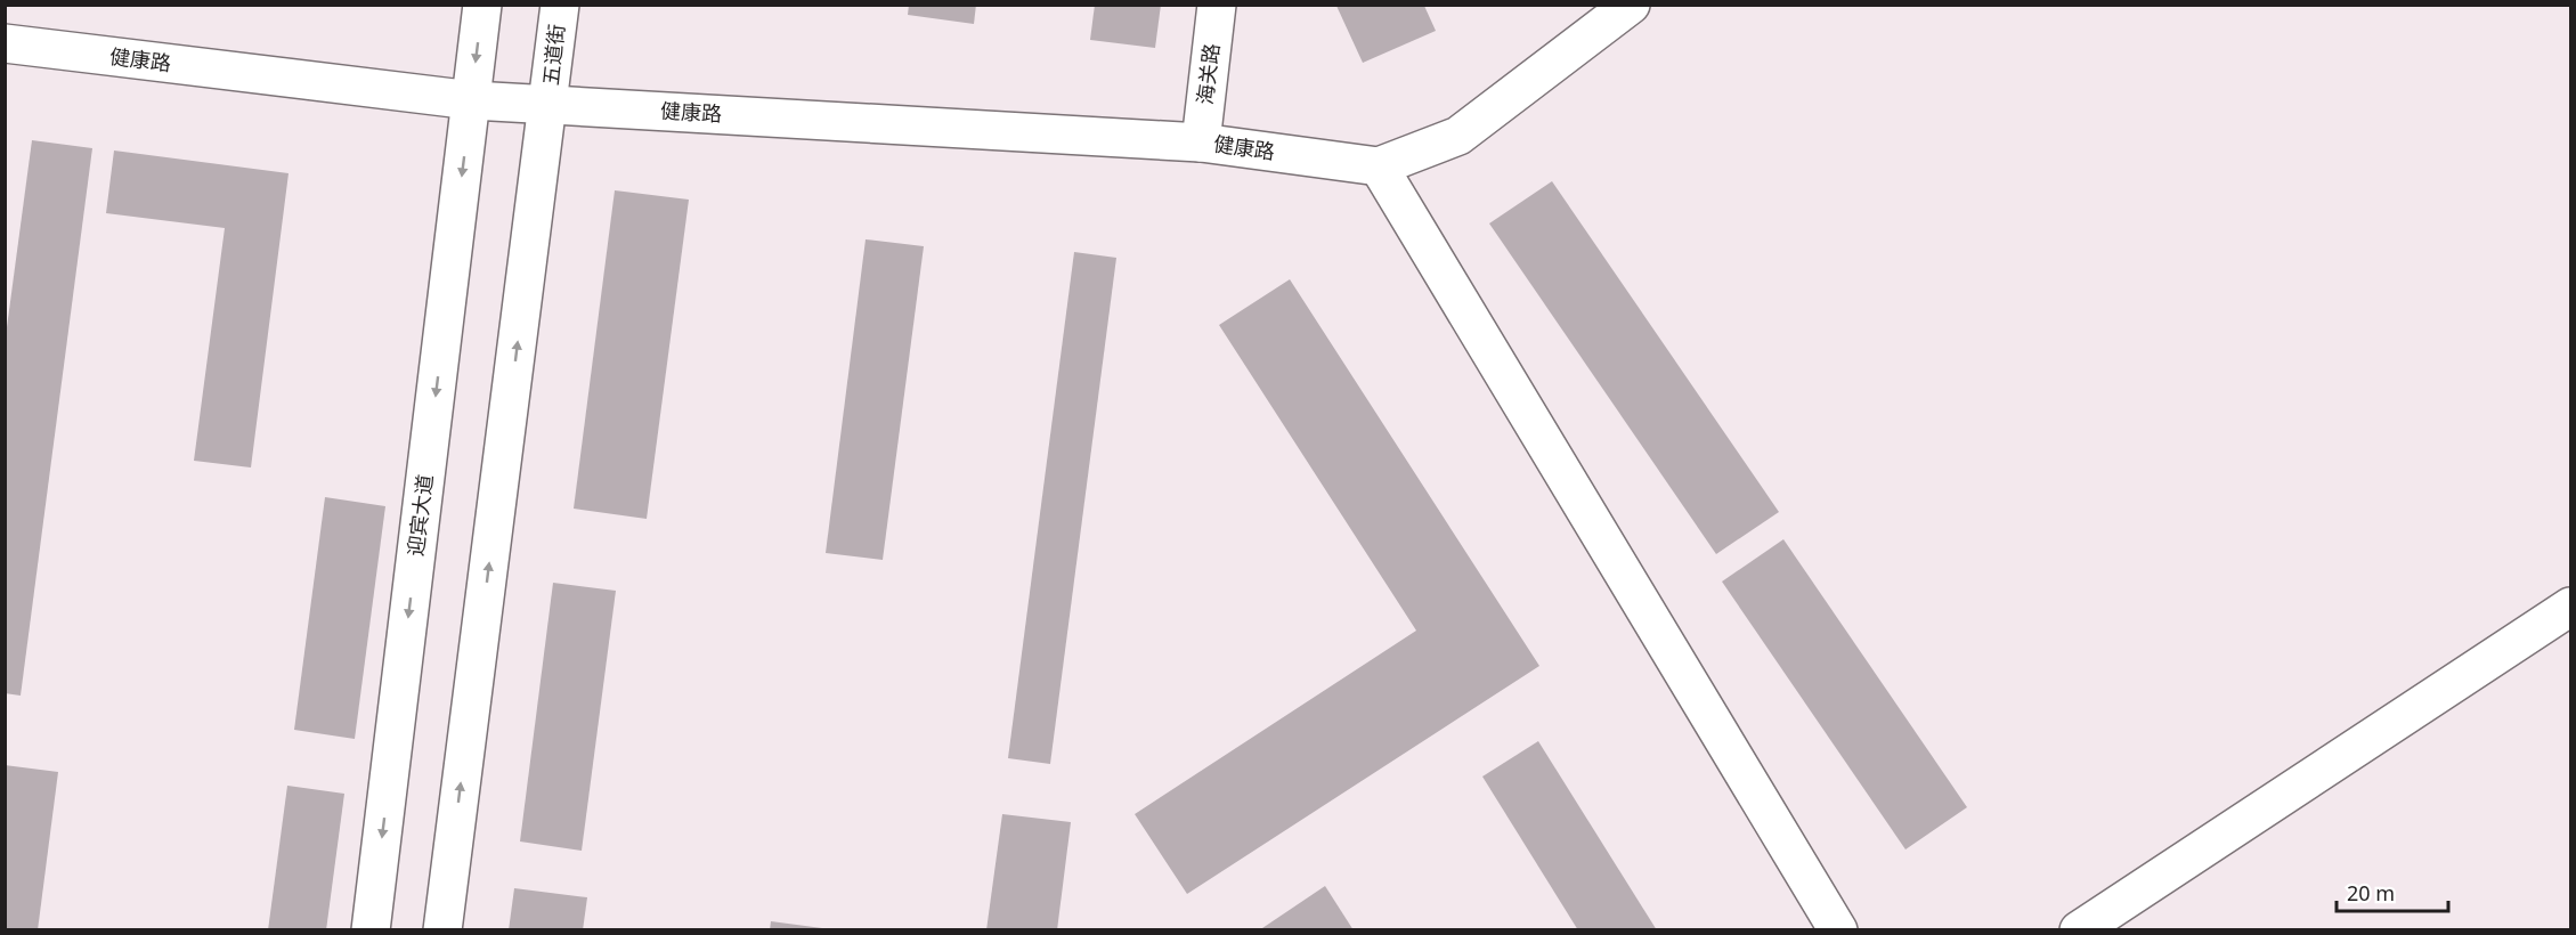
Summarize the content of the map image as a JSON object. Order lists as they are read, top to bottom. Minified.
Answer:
{"streets":{"main road":["五道街","健康路","海关路","迎宾大道"]},"crossings":[["五道街","健康路"],["健康路","海关路"],["健康路","迎宾大道"]],"scale_bar":"20 m"}
